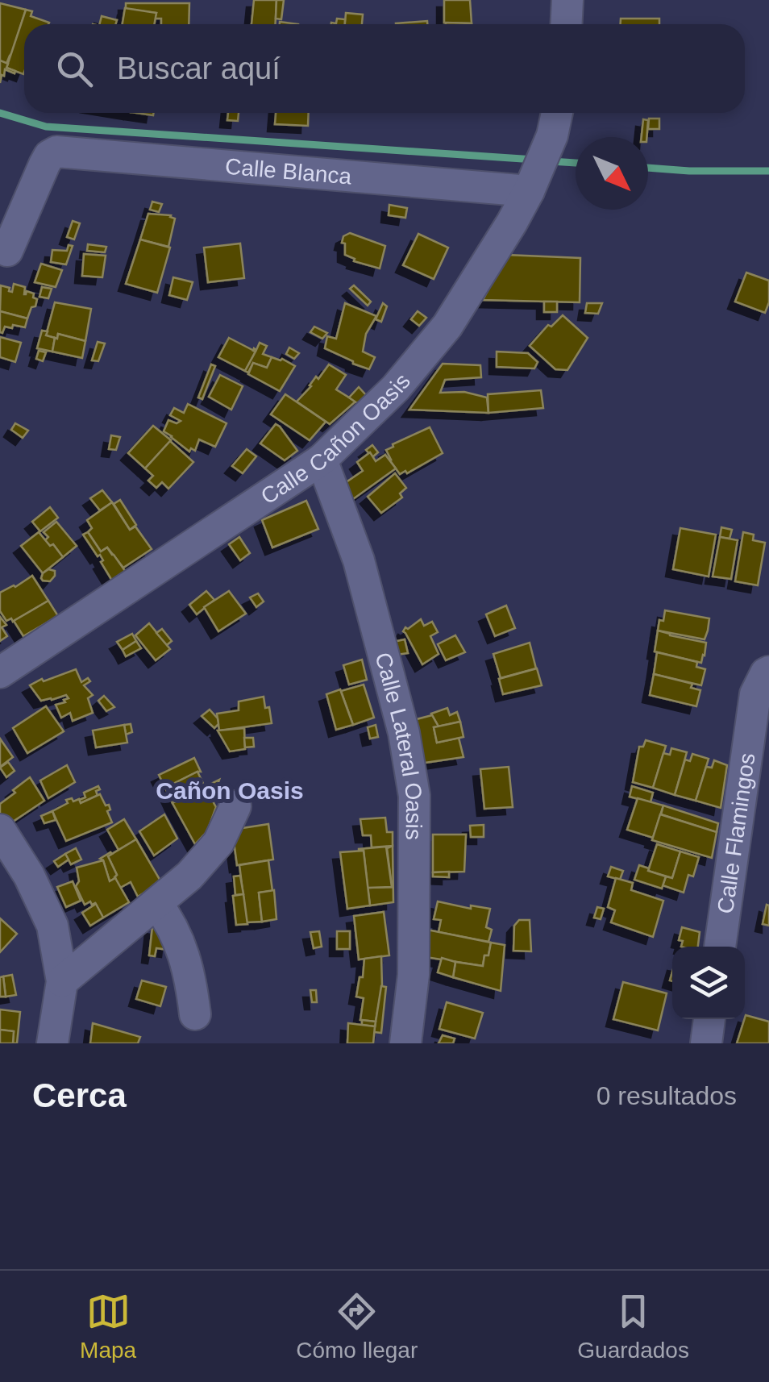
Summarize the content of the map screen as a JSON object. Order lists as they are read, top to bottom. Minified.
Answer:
{"streets":{"street":["Calle Blanca","Calle Cañon Oasis","Calle Lateral Oasis","Calle Flamingos"]},"crossings":[["Calle Blanca","Calle Cañon Oasis"],["Calle Cañon Oasis","Calle Lateral Oasis"]],"districts":["Cañon Oasis"],"north":"bottom right","page":{"search":"Buscar aquí","heading":["Cerca","0 resultados"],"nav":["Mapa","Cómo llegar","Guardados"]}}
